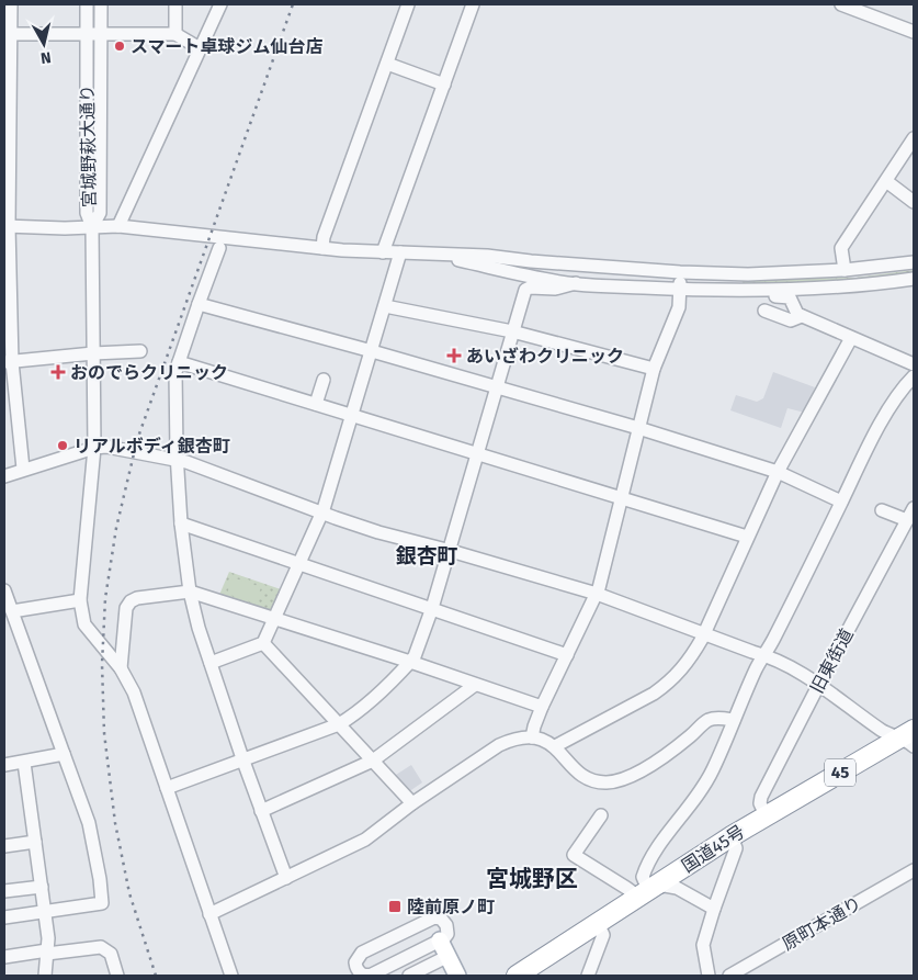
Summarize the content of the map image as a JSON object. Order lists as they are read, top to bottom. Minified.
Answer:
{"streets":{"highway":["45","国道45号"],"street":["宮城野萩大通り","旧東街道","原町本通り"]},"crossings":[["旧東街道","国道45号"]],"districts":["銀杏町","宮城野区"],"places":{"other":["スマート卓球ジム仙台店","リアルボディ銀杏町"],"health":["あいざわクリニック","おのでらクリニック"],"transit":["陸前原ノ町"]},"north":"bottom"}
